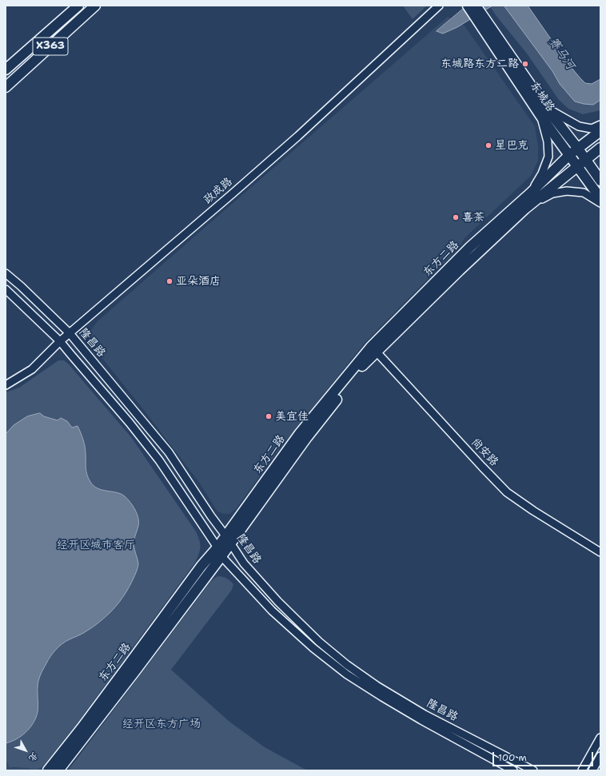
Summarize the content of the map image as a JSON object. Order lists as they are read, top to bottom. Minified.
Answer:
{"streets":{"main road":["X363","东城路","东方二路"],"street":["政成路","隆昌路","尚安路"]},"crossings":[["东城路","东方二路"],["政成路","隆昌路"],["东方二路","隆昌路"],["东方二路","尚安路"]],"water":["赛马河"],"parks":["经开区城市客厅","经开区东方广场"],"places":["东城路东方二路","星巴克","喜茶","亚朵酒店","美宜佳"],"scale_bar":"100 m","north":"bottom right"}
